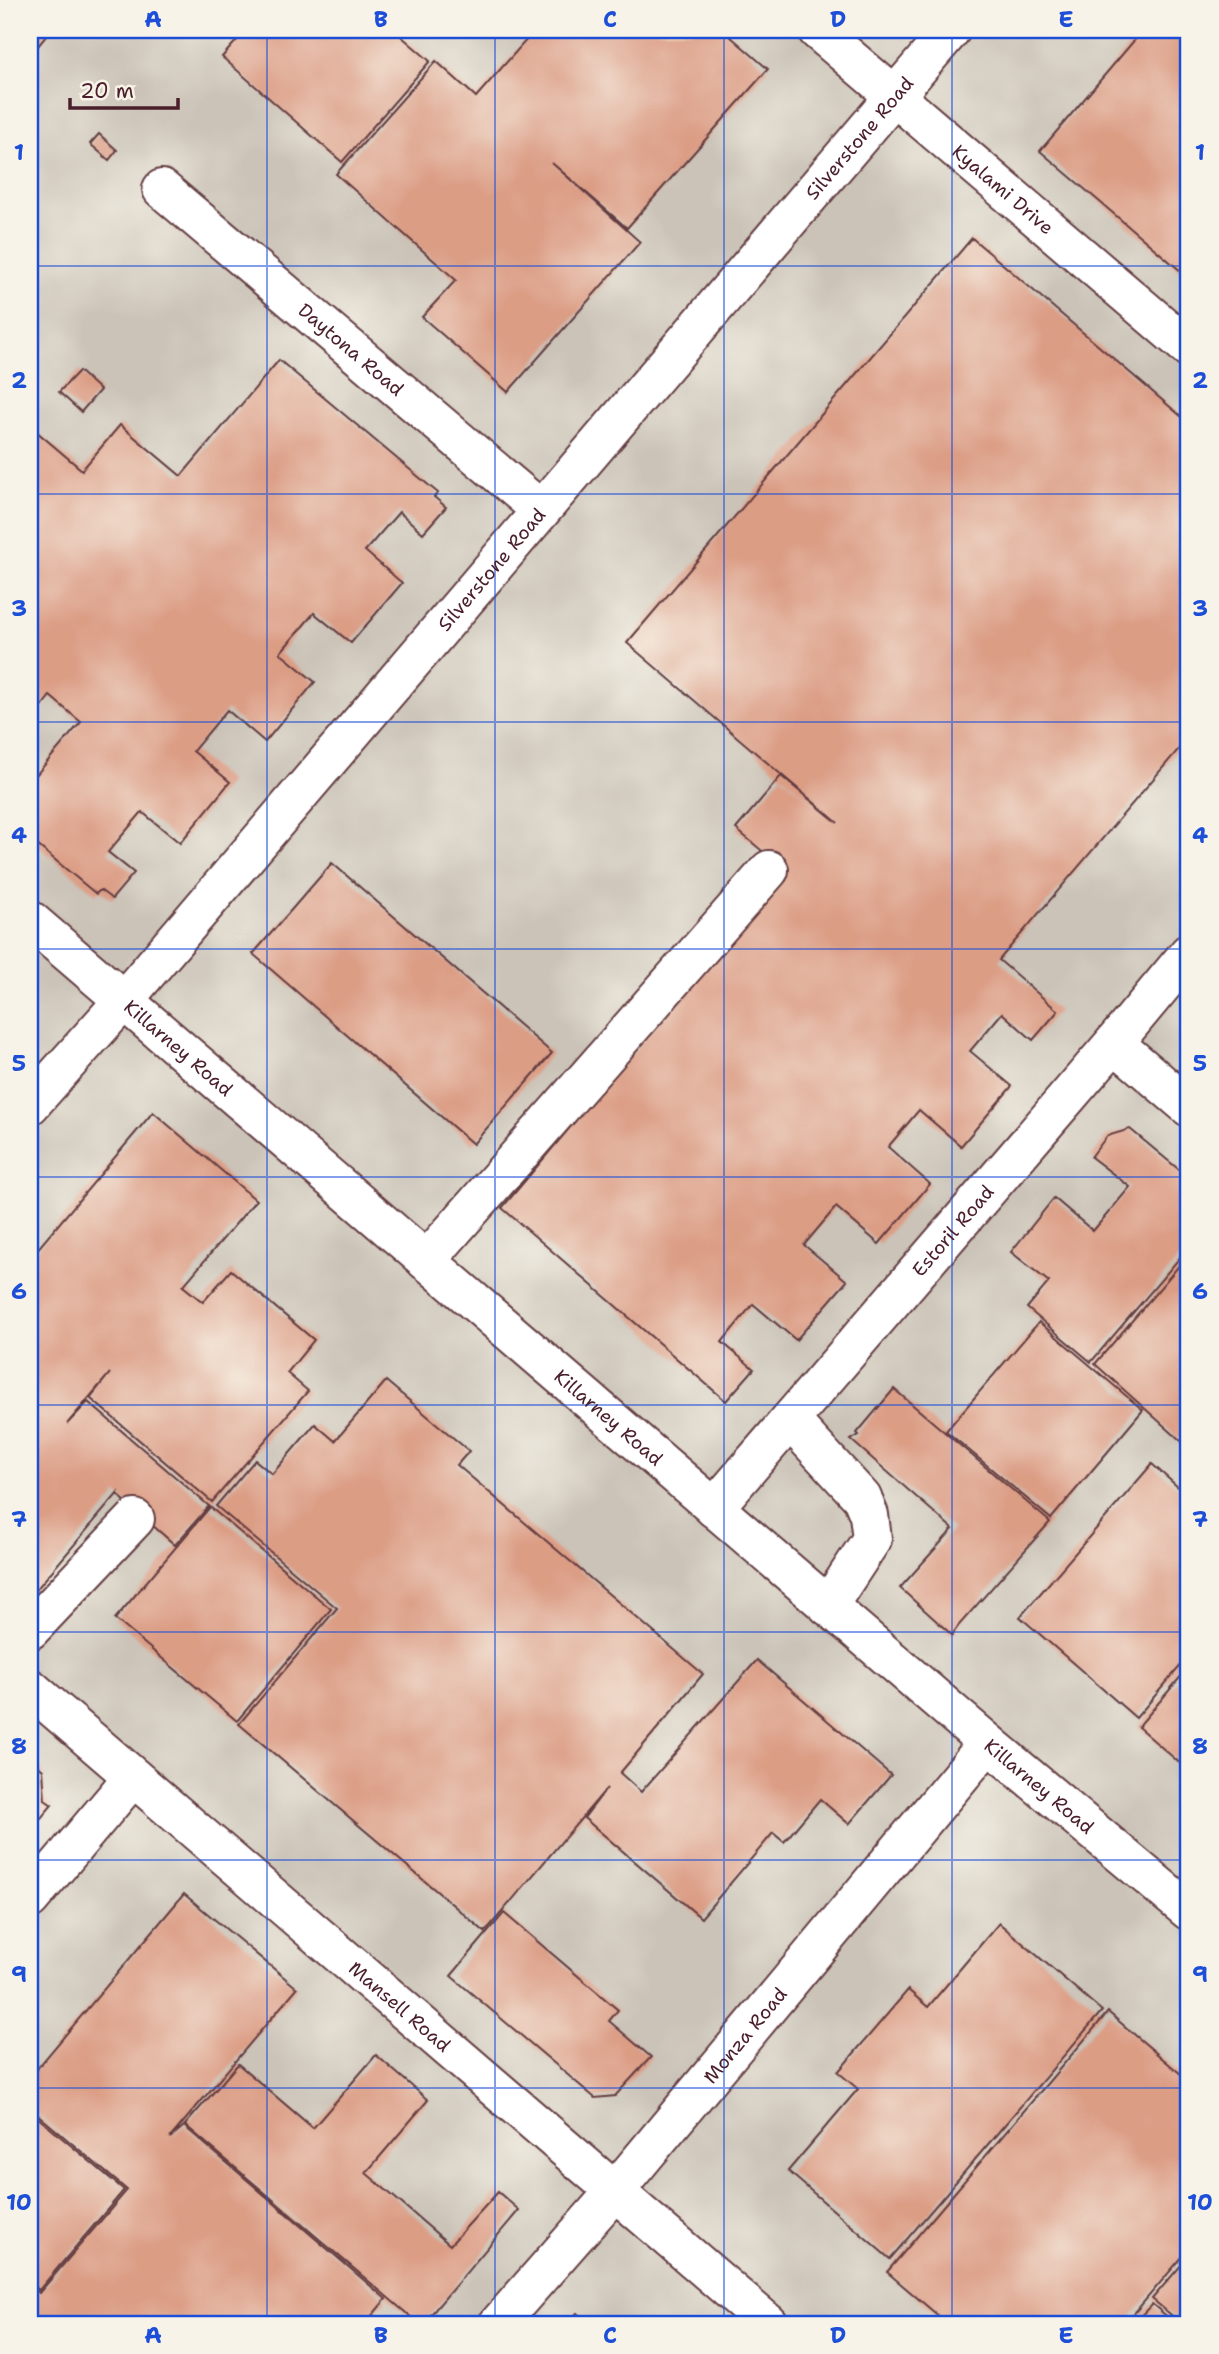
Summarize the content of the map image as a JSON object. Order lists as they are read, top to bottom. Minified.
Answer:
{"streets":{"street":["Silverstone Road","Kyalami Drive","Daytona Road","Killarney Road","Estoril Road","Mansell Road","Monza Road"]},"crossings":[["Silverstone Road","Kyalami Drive"],["Silverstone Road","Daytona Road"],["Silverstone Road","Killarney Road"],["Killarney Road","Estoril Road"],["Killarney Road","Monza Road"],["Mansell Road","Monza Road"]],"scale_bar":"20 m","grid":{"columns":["A","B","C","D","E"],"rows":["1","2","3","4","5","6","7","8","9","10"]}}
